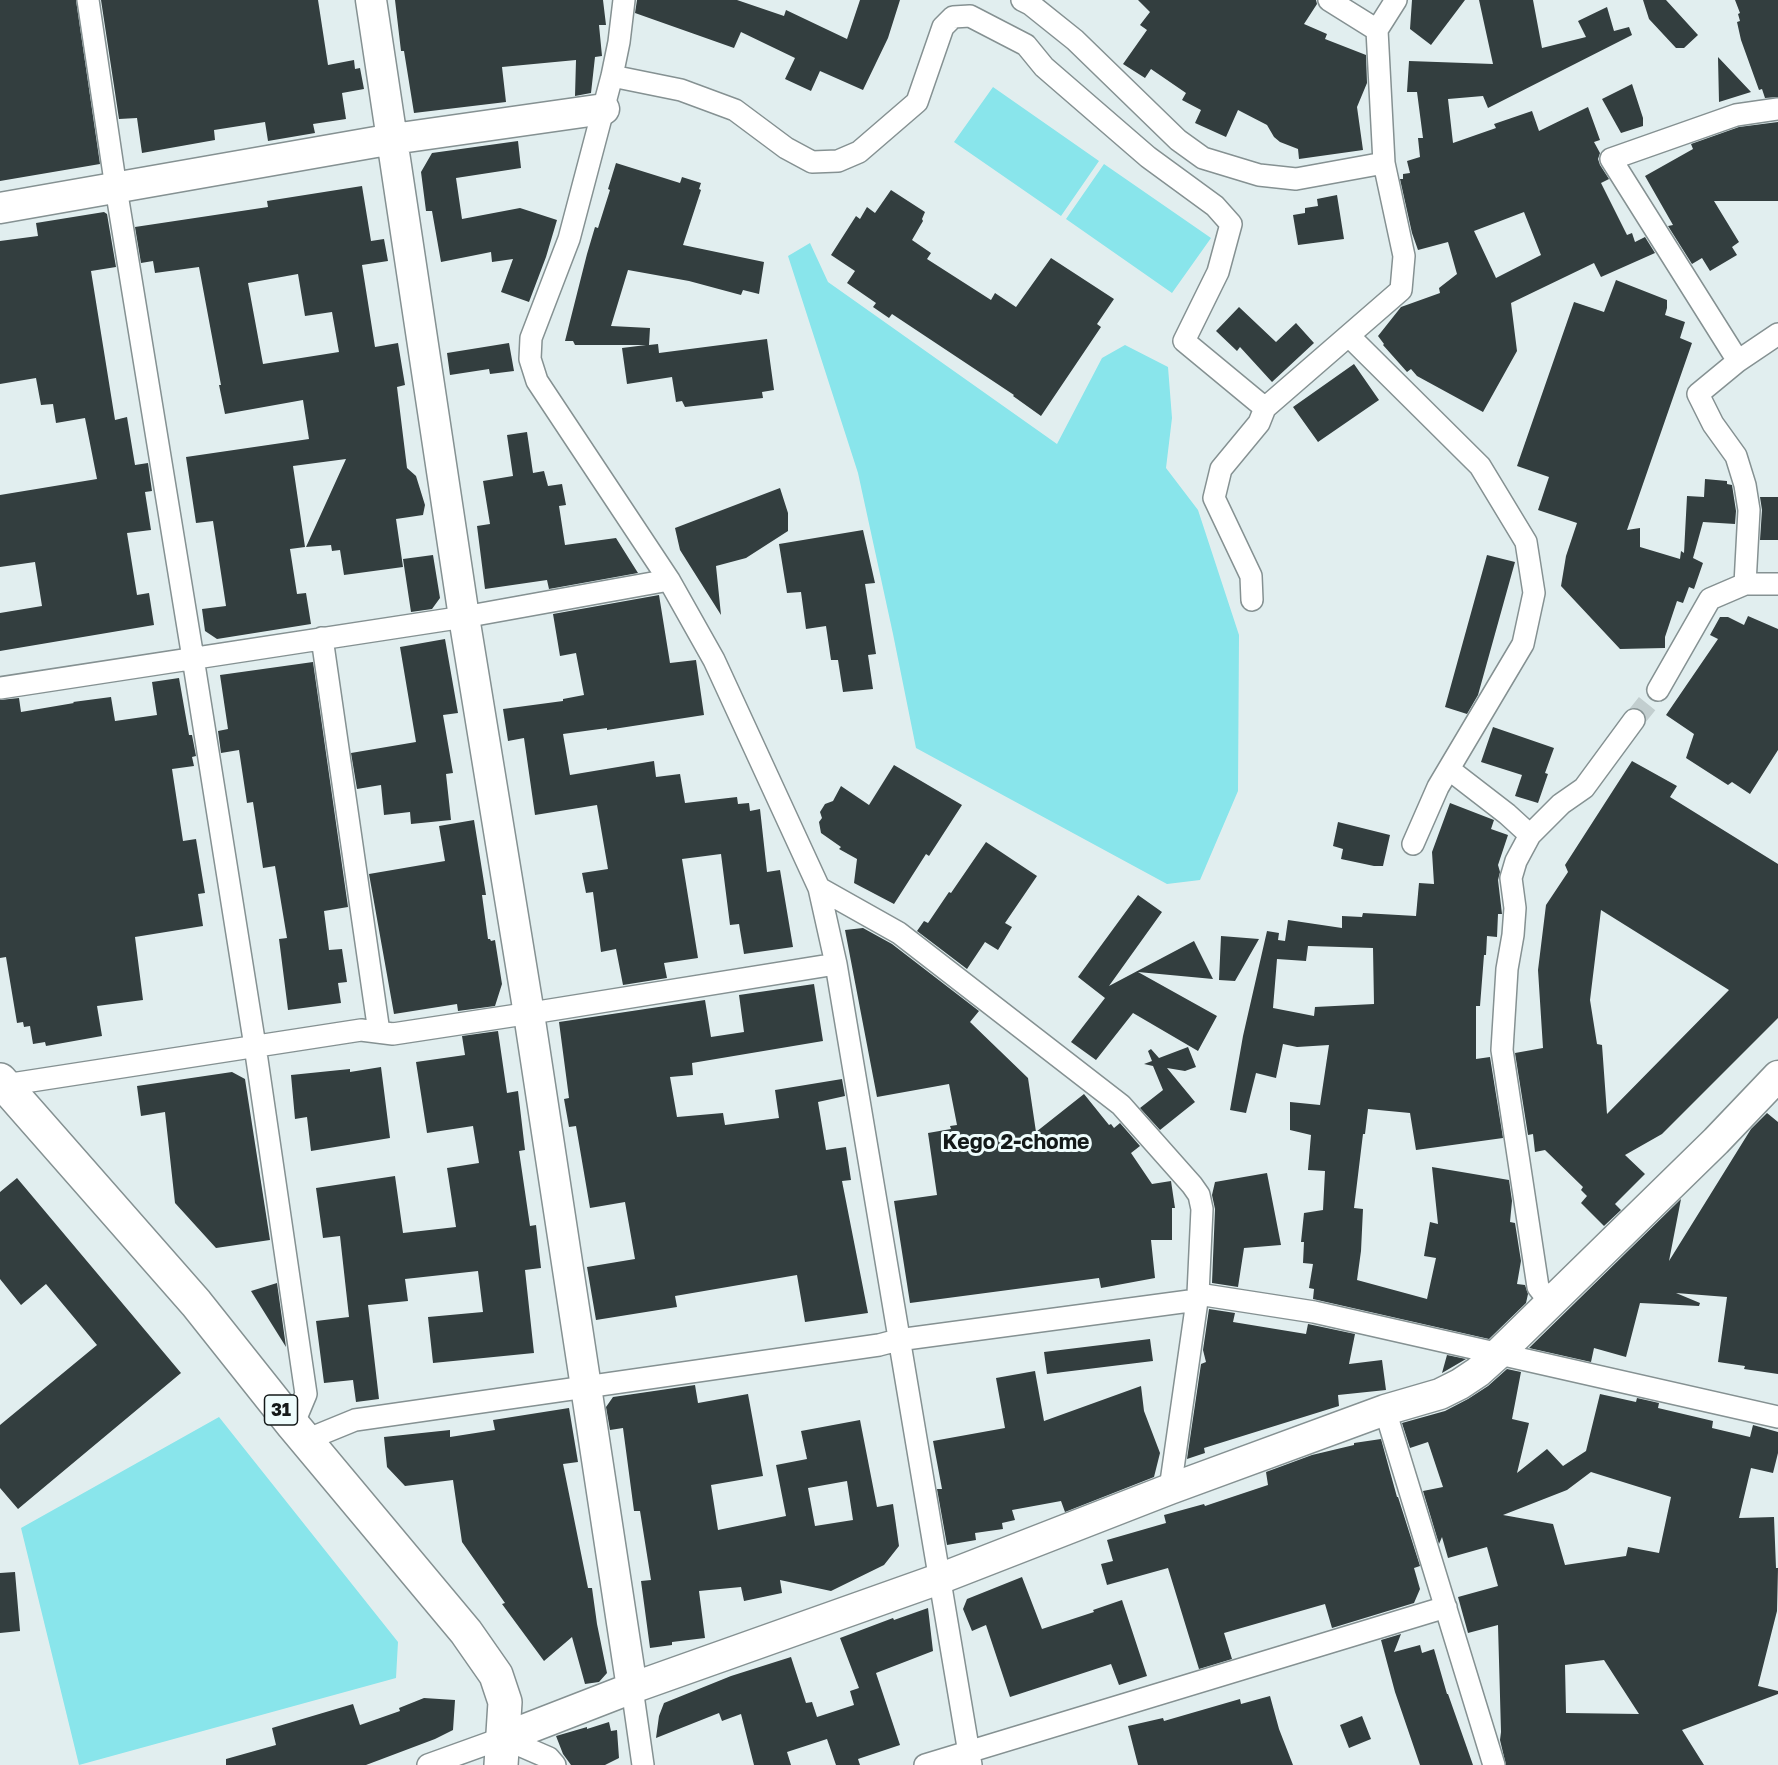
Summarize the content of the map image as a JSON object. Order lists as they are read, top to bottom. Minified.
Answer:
{"streets":{"main road":["31"]},"districts":["Kego 2-chome"]}
